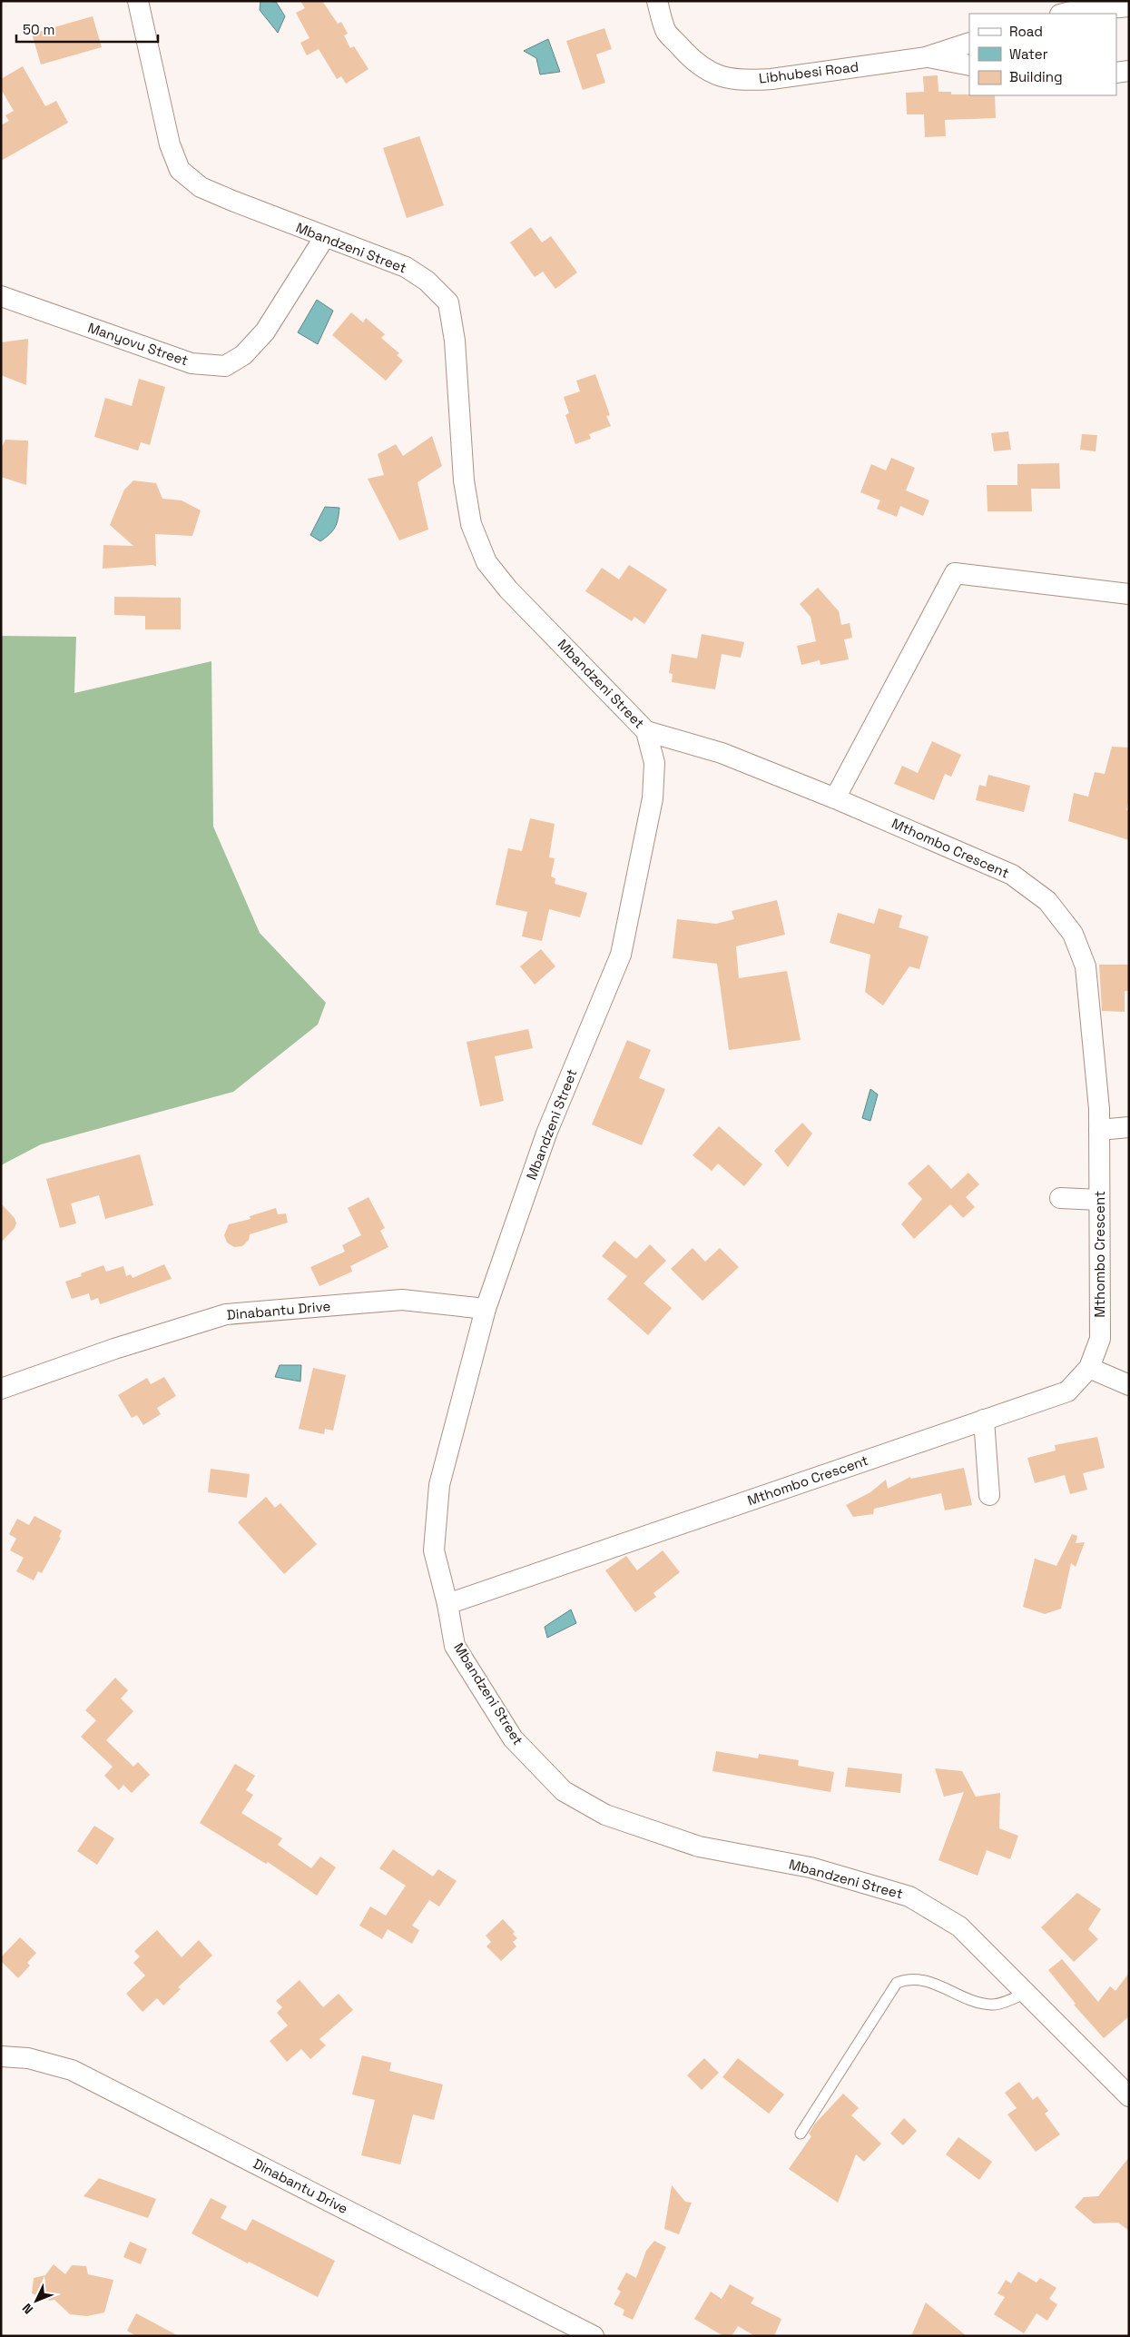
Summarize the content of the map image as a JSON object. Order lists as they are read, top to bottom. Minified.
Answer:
{"streets":{"street":["Libhubesi Road","Mbandzeni Street","Manyovu Street","Mthombo Crescent","Dinabantu Drive"]},"crossings":[["Mbandzeni Street","Manyovu Street"],["Mbandzeni Street","Mthombo Crescent"],["Mbandzeni Street","Dinabantu Drive"]],"legend":["Road","Water","Building"],"scale_bar":"50 m","north":"bottom left"}
